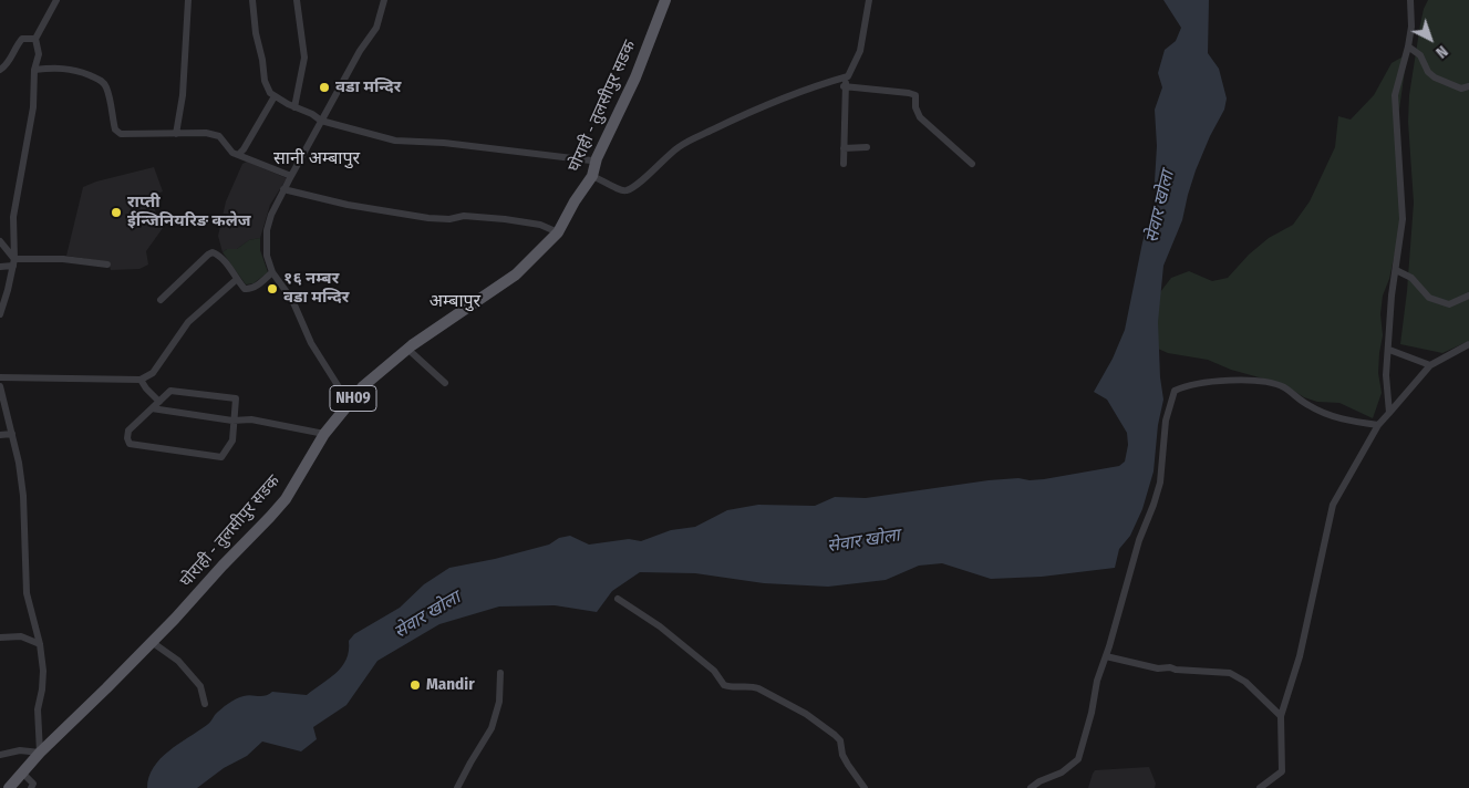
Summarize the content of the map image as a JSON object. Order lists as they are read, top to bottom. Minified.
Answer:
{"streets":{"main road":["घोराही - तुलसीपुर सडक","NH09"]},"districts":["सानी अम्बापुर","अम्बापुर"],"water":["सेवार खोला"],"places":["वडा मन्दिर","राप्ती ईन्जिनियरिङ कलेज","१६ नम्बर वडा मन्दिर","Mandir"],"north":"bottom right"}
